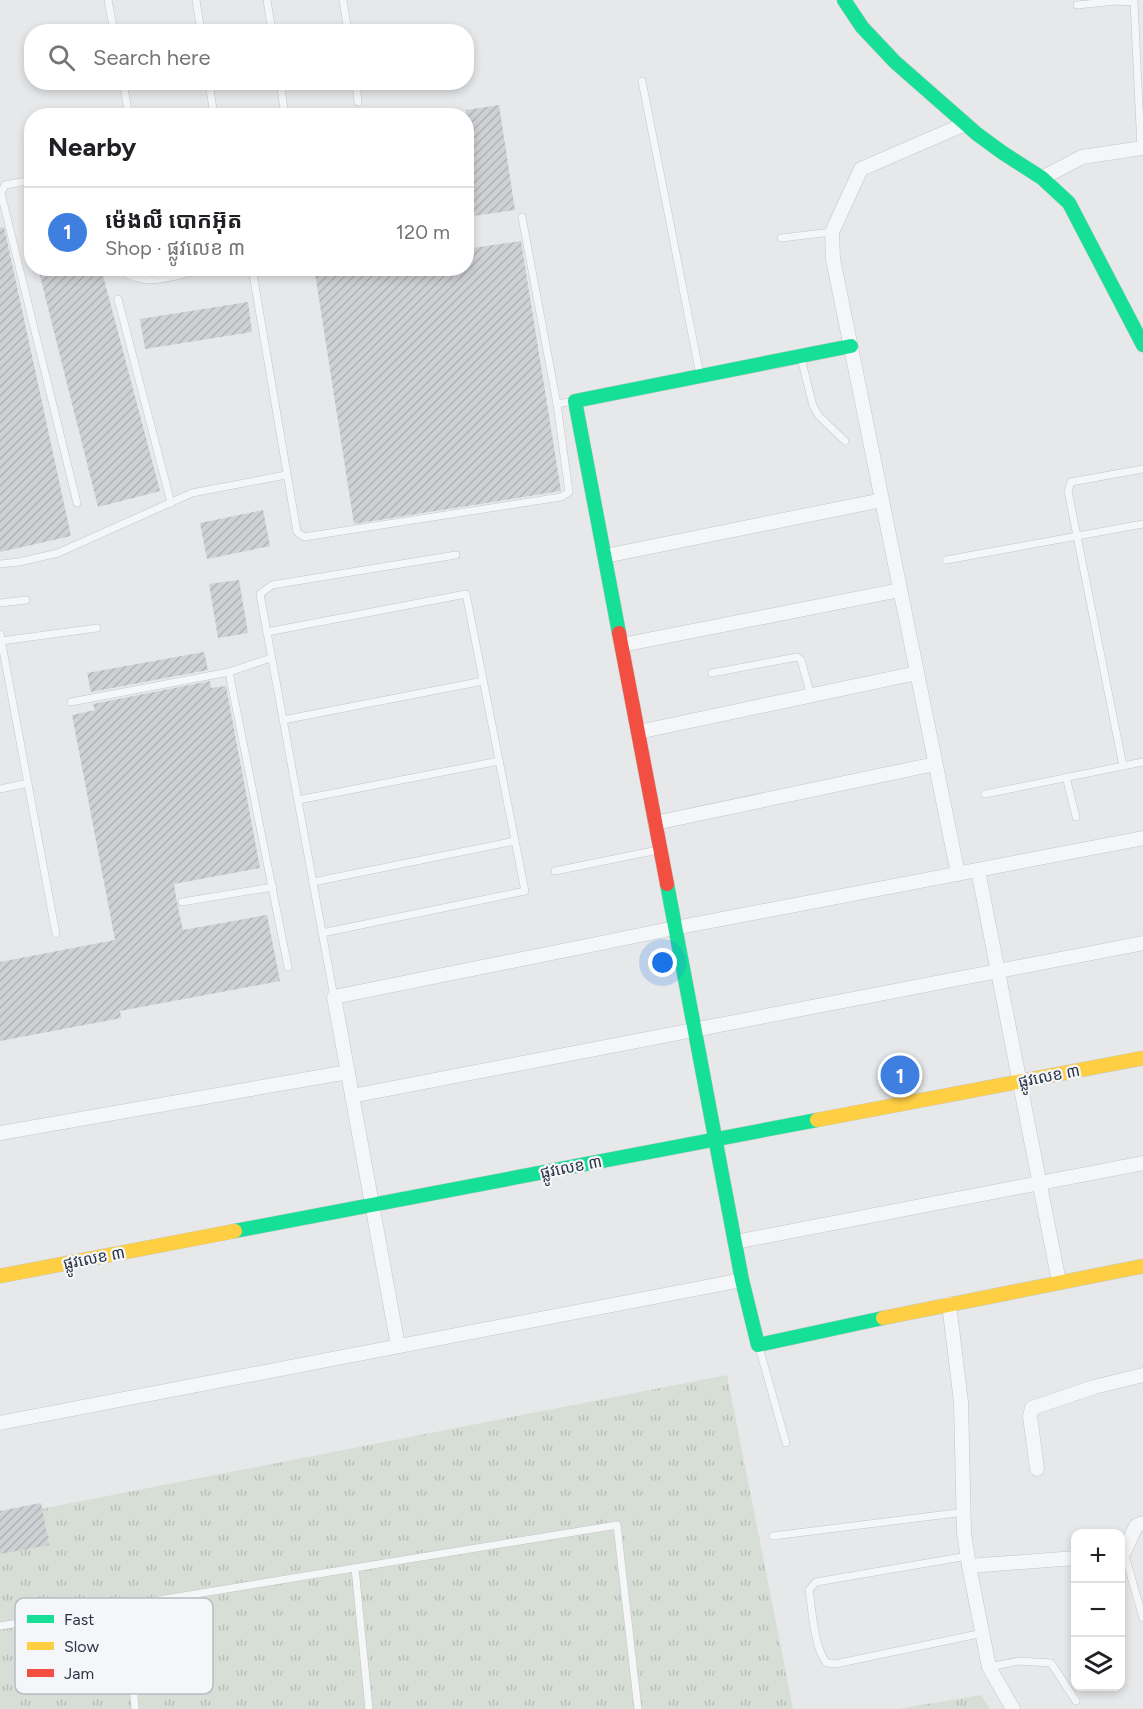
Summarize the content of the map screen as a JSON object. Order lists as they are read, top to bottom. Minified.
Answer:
{"streets":{"street":["ផ្លូវលេខ ៣"]},"legend":["Fast","Slow","Jam"],"page":{"search":"Search here","heading":"Nearby","list":[{"mark":"1","name":"ម៉េងលី បោកអ៊ុត","note":"Shop · ផ្លូវលេខ ៣","value":"120 m"}],"pins":"1","map_buttons":["+","−"]}}
